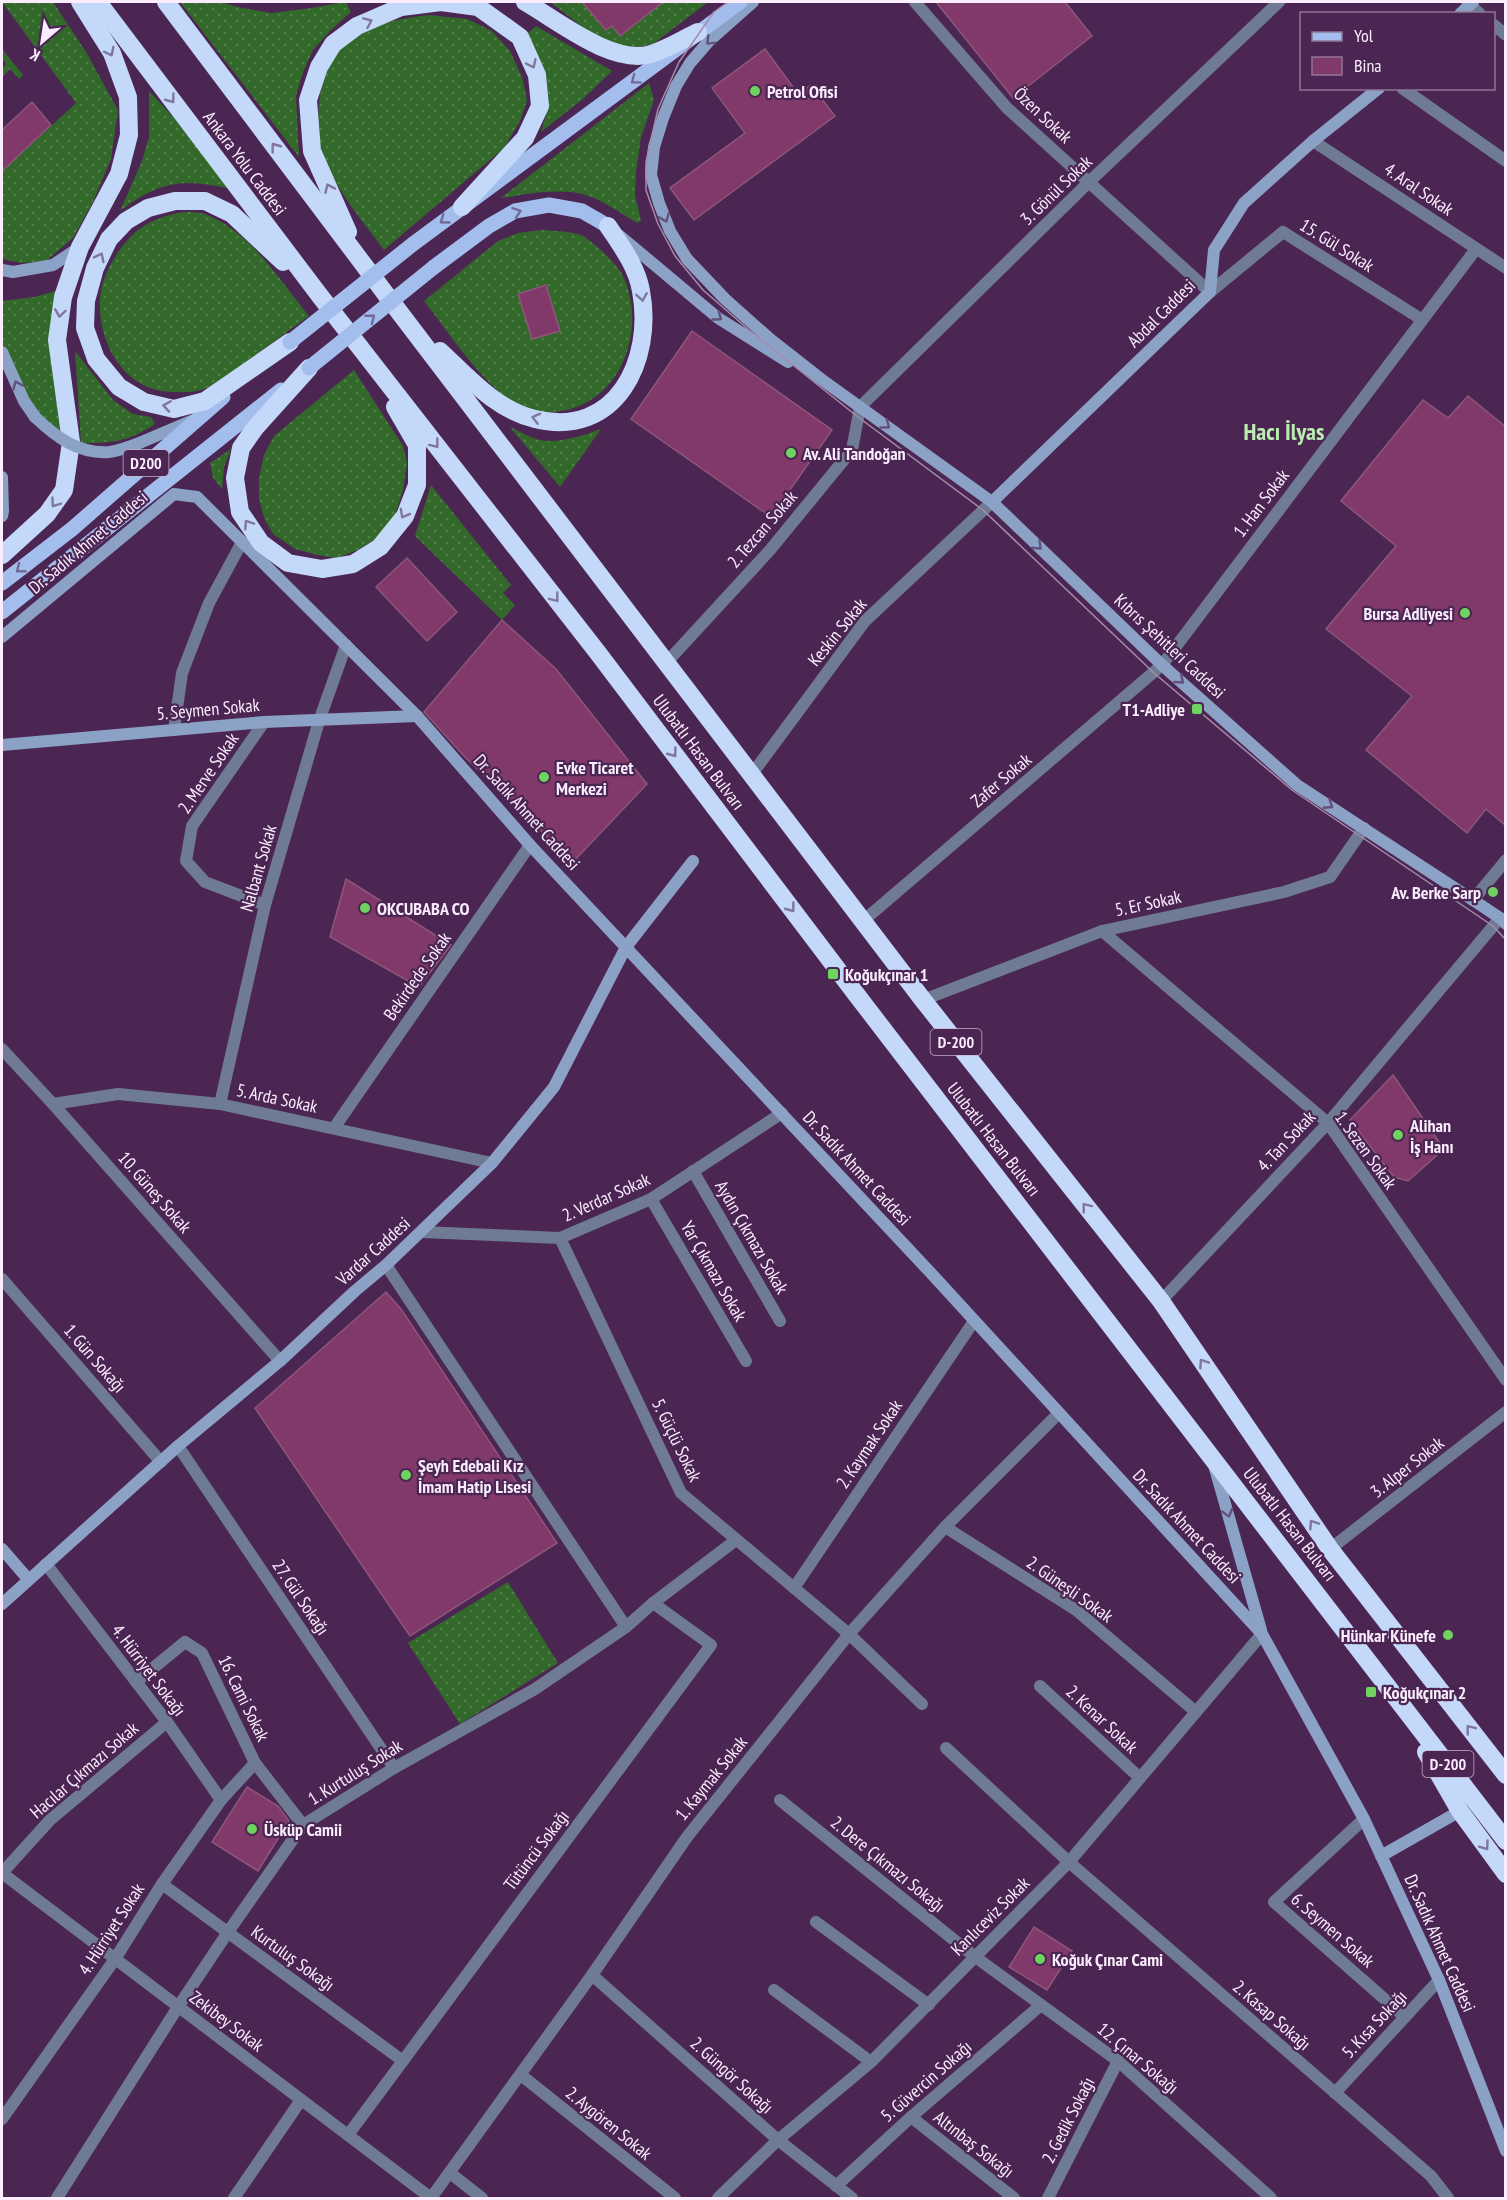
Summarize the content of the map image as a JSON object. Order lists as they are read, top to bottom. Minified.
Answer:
{"streets":{"highway":["Ankara Yolu Caddesi","Ulubatlı Hasan Bulvarı","D-200"],"main road":["D200"],"street":["Özen Sokak","4. Aral Sokak","3. Gönül Sokak","15. Gül Sokak","Abdal Caddesi","1. Han Sokak","2. Tezcan Sokak","Dr. Sadık Ahmet Caddesi","Keskin Sokak","Kıbrıs Şehitleri Caddesi","5. Seymen Sokak","2. Merve Sokak","Zafer Sokak","Nalbant Sokak","5. Er Sokak","Bekirdede Sokak","5. Arda Sokak","4. Tan Sokak","1. Sezen Sokak","10. Güneş Sokak","2. Verdar Sokak","Aydın Çıkmazı Sokak","Vardar Caddesi","Yar Çıkmazı Sokak","1. Gün Sokağı","5. Güçlü Sokak","2. Kaymak Sokak","3. Alper Sokak","2. Güneşli Sokak","27. Gül Sokağı","4. Hürriyet Sokağı","16. Cami Sokak","2. Kenar Sokak","Hacılar Çıkmazı Sokak","1. Kurtuluş Sokak","1. Kaymak Sokak","Tütüncü Sokağı","2. Dere Çıkmazı Sokağı","Kanlıceviz Sokak","4. Hürriyet Sokak","6. Seymen Sokak","Kurtuluş Sokağı","2. Kasap Sokağı","Zekibey Sokak","5. Kısa Sokağı","12. Çınar Sokağı","2. Güngör Sokağı","5. Güvercin Sokağı","2. Gedik Sokağı","2. Aygören Sokak","Altınbaş Sokağı"]},"crossings":[["Özen Sokak","3. Gönül Sokak"],["Özen Sokak","15. Gül Sokak"],["Özen Sokak","Abdal Caddesi"],["Ankara Yolu Caddesi","Ulubatlı Hasan Bulvarı"],["4. Aral Sokak","Abdal Caddesi"],["4. Aral Sokak","1. Han Sokak"],["3. Gönül Sokak","2. Tezcan Sokak"],["3. Gönül Sokak","Kıbrıs Şehitleri Caddesi"],["15. Gül Sokak","Abdal Caddesi"],["15. Gül Sokak","1. Han Sokak"],["Abdal Caddesi","Keskin Sokak"],["Abdal Caddesi","Kıbrıs Şehitleri Caddesi"],["1. Han Sokak","Kıbrıs Şehitleri Caddesi"],["1. Han Sokak","Zafer Sokak"],["2. Tezcan Sokak","Kıbrıs Şehitleri Caddesi"],["2. Tezcan Sokak","Ulubatlı Hasan Bulvarı"],["Dr. Sadık Ahmet Caddesi","5. Seymen Sokak"],["Dr. Sadık Ahmet Caddesi","Nalbant Sokak"],["Dr. Sadık Ahmet Caddesi","Bekirdede Sokak"],["Dr. Sadık Ahmet Caddesi","2. Verdar Sokak"],["Dr. Sadık Ahmet Caddesi","Vardar Caddesi"],["Dr. Sadık Ahmet Caddesi","2. Kaymak Sokak"],["Dr. Sadık Ahmet Caddesi","1. Kaymak Sokak"],["Dr. Sadık Ahmet Caddesi","Kanlıceviz Sokak"],["Dr. Sadık Ahmet Caddesi","6. Seymen Sokak"],["Dr. Sadık Ahmet Caddesi","5. Kısa Sokağı"],["Keskin Sokak","Kıbrıs Şehitleri Caddesi"],["Keskin Sokak","Ulubatlı Hasan Bulvarı"],["Kıbrıs Şehitleri Caddesi","Zafer Sokak"],["Kıbrıs Şehitleri Caddesi","5. Er Sokak"],["Kıbrıs Şehitleri Caddesi","4. Tan Sokak"],["5. Seymen Sokak","2. Merve Sokak"],["5. Seymen Sokak","Nalbant Sokak"],["Ulubatlı Hasan Bulvarı","Zafer Sokak"],["Ulubatlı Hasan Bulvarı","5. Er Sokak"],["Ulubatlı Hasan Bulvarı","4. Tan Sokak"],["Ulubatlı Hasan Bulvarı","3. Alper Sokak"],["2. Merve Sokak","Nalbant Sokak"],["Nalbant Sokak","5. Arda Sokak"],["5. Er Sokak","1. Sezen Sokak"],["Bekirdede Sokak","5. Arda Sokak"],["5. Arda Sokak","10. Güneş Sokak"],["5. Arda Sokak","Vardar Caddesi"],["4. Tan Sokak","1. Sezen Sokak"],["10. Güneş Sokak","Vardar Caddesi"],["2. Verdar Sokak","Aydın Çıkmazı Sokak"],["2. Verdar Sokak","Vardar Caddesi"],["2. Verdar Sokak","Yar Çıkmazı Sokak"],["2. Verdar Sokak","5. Güçlü Sokak"],["Vardar Caddesi","1. Gün Sokağı"],["Vardar Caddesi","27. Gül Sokağı"],["Vardar Caddesi","4. Hürriyet Sokağı"],["5. Güçlü Sokak","2. Kaymak Sokak"],["5. Güçlü Sokak","1. Kurtuluş Sokak"],["5. Güçlü Sokak","1. Kaymak Sokak"],["2. Güneşli Sokak","1. Kaymak Sokak"],["2. Güneşli Sokak","Kanlıceviz Sokak"],["27. Gül Sokağı","1. Kurtuluş Sokak"],["4. Hürriyet Sokağı","16. Cami Sokak"],["4. Hürriyet Sokağı","Hacılar Çıkmazı Sokak"],["4. Hürriyet Sokağı","4. Hürriyet Sokak"],["16. Cami Sokak","1. Kurtuluş Sokak"],["16. Cami Sokak","4. Hürriyet Sokak"],["2. Kenar Sokak","Kanlıceviz Sokak"],["Hacılar Çıkmazı Sokak","Zekibey Sokak"],["1. Kurtuluş Sokak","Tütüncü Sokağı"],["1. Kurtuluş Sokak","Kurtuluş Sokağı"],["1. Kurtuluş Sokak","Zekibey Sokak"],["1. Kaymak Sokak","Zekibey Sokak"],["1. Kaymak Sokak","2. Güngör Sokağı"],["1. Kaymak Sokak","2. Aygören Sokak"],["Tütüncü Sokağı","Kurtuluş Sokağı"],["Tütüncü Sokağı","Zekibey Sokak"],["2. Dere Çıkmazı Sokağı","Kanlıceviz Sokak"],["2. Dere Çıkmazı Sokağı","12. Çınar Sokağı"],["Kanlıceviz Sokak","2. Kasap Sokağı"],["Kanlıceviz Sokak","12. Çınar Sokağı"],["Kanlıceviz Sokak","2. Güngör Sokağı"],["4. Hürriyet Sokak","Kurtuluş Sokağı"],["4. Hürriyet Sokak","Zekibey Sokak"],["6. Seymen Sokak","5. Kısa Sokağı"],["2. Kasap Sokağı","5. Kısa Sokağı"],["12. Çınar Sokağı","5. Güvercin Sokağı"],["12. Çınar Sokağı","2. Gedik Sokağı"],["2. Güngör Sokağı","5. Güvercin Sokağı"],["5. Güvercin Sokağı","Altınbaş Sokağı"]],"one_way":["Kıbrıs Şehitleri Caddesi"],"districts":["Hacı İlyas"],"places":{"other":["Petrol Ofisi","Av. Ali Tandoğan","Bursa Adliyesi","Evke Ticaret Merkezi","Av. Berke Sarp","OKCUBABA CO","Alihan İş Hanı","Şeyh Edebali Kız İmam Hatip Lisesi","Hünkar Künefe","Üsküp Camii","Koğuk Çınar Cami"],"transit":["T1-Adliye","Koğukçınar 1","Koğukçınar 2"]},"legend":["Yol","Bina"],"north":"bottom left"}
